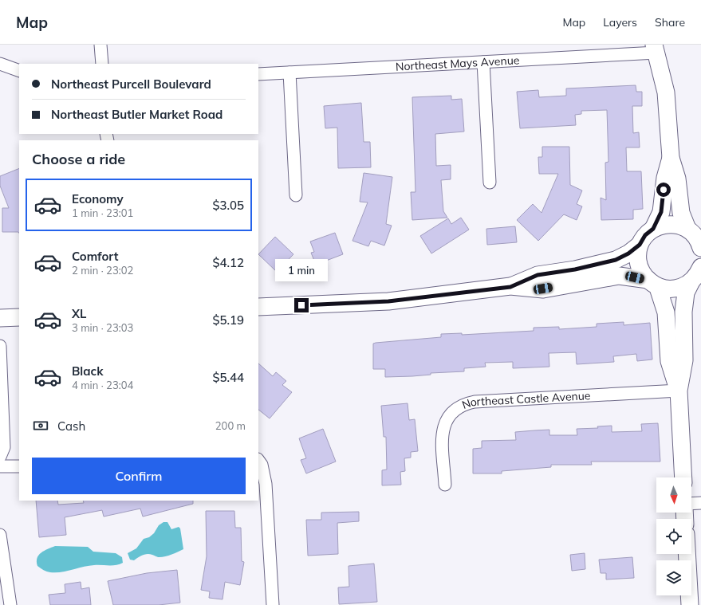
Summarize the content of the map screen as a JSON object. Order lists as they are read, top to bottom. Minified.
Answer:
{"streets":{"street":["Northeast Mays Avenue","Northeast Castle Avenue"]},"north":"bottom","page":{"header":"Map","nav":["Map","Layers","Share"],"banner":["Northeast Purcell Boulevard","Northeast Butler Market Road"],"heading":"Choose a ride","list":[{"name":"Economy","note":"1 min · 23:01","value":"$3.05"},{"name":"Comfort","note":"2 min · 23:02","value":"$4.12"},{"name":"XL","note":"3 min · 23:03","value":"$5.19"},{"name":"Black","note":"4 min · 23:04","value":"$5.44"}],"bubble":"1 min","pay":["Cash","200 m"],"buttons":"Confirm"}}
